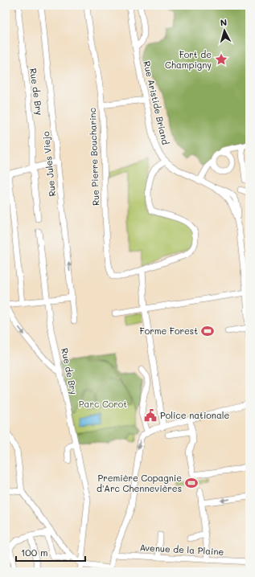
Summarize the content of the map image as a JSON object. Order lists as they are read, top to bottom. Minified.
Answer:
{"streets":{"street":["Rue de Bry","Rue Aristide Briand","Rue Pierre Boucharinc","Rue Jules Viejo","Avenue de la Plaine"]},"one_way":["Rue Jules Viejo"],"parks":["Parc Corot"],"places":{"place":["Fort de Champigny"],"sports":["Forme Forest","Première Copagnie d'Arc Chennevières"],"public building":["Police nationale"]},"scale_bar":"100 m","north":"top"}
